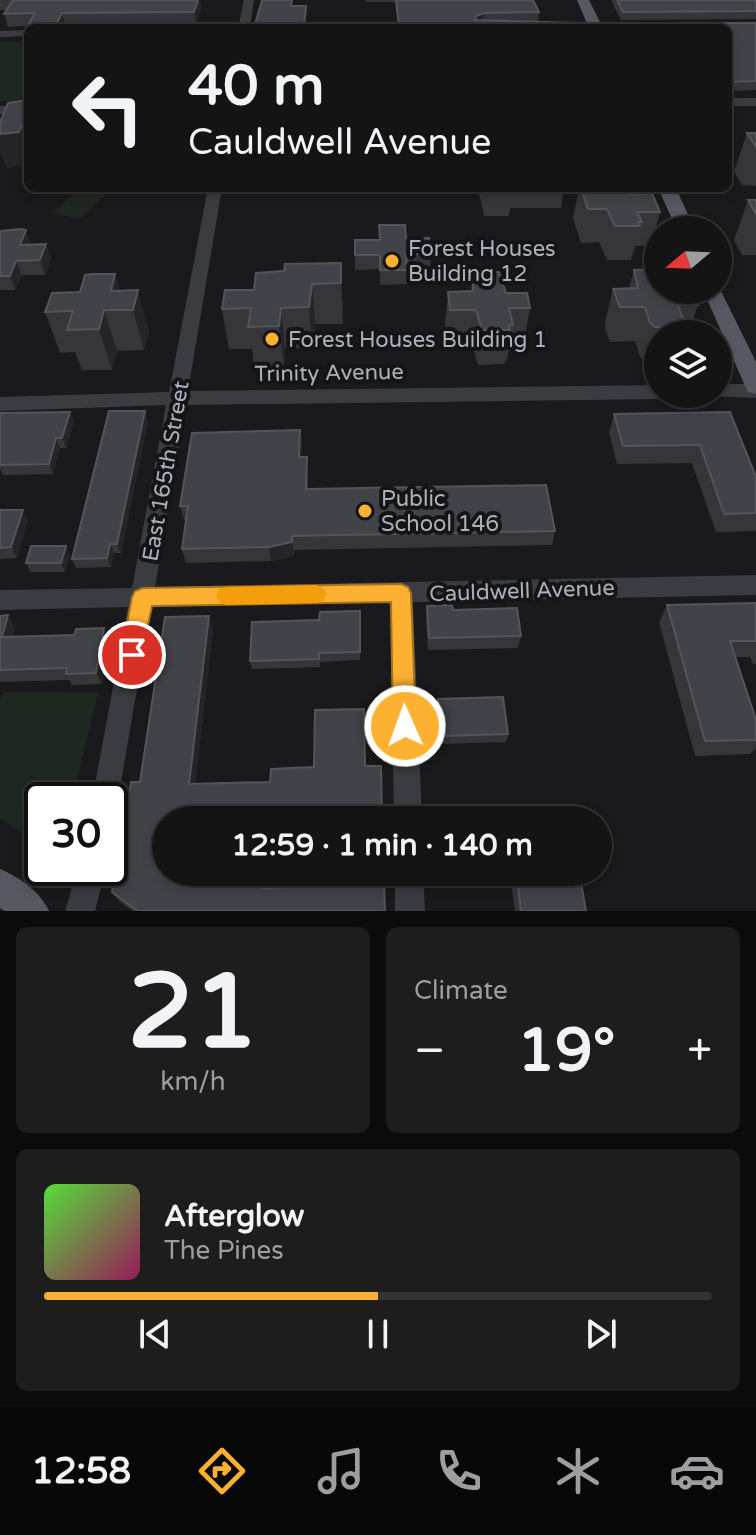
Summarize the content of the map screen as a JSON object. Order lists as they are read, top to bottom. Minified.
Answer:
{"streets":{"street":["Trinity Avenue","East 165th Street","Cauldwell Avenue"]},"crossings":[["Trinity Avenue","East 165th Street"],["East 165th Street","Cauldwell Avenue"]],"places":["Forest Houses Building 12","Forest Houses Building 1","Public School 146"],"north":"left","page":{"turn":["40 m","Cauldwell Avenue"],"limit":"30","trip":"12:59 · 1 min · 140 m","tile":[["21","km/h"],"Climate"],"heat":["−","19°","+"],"song":["Afterglow","The Pines"],"tabs":"12:58"}}
